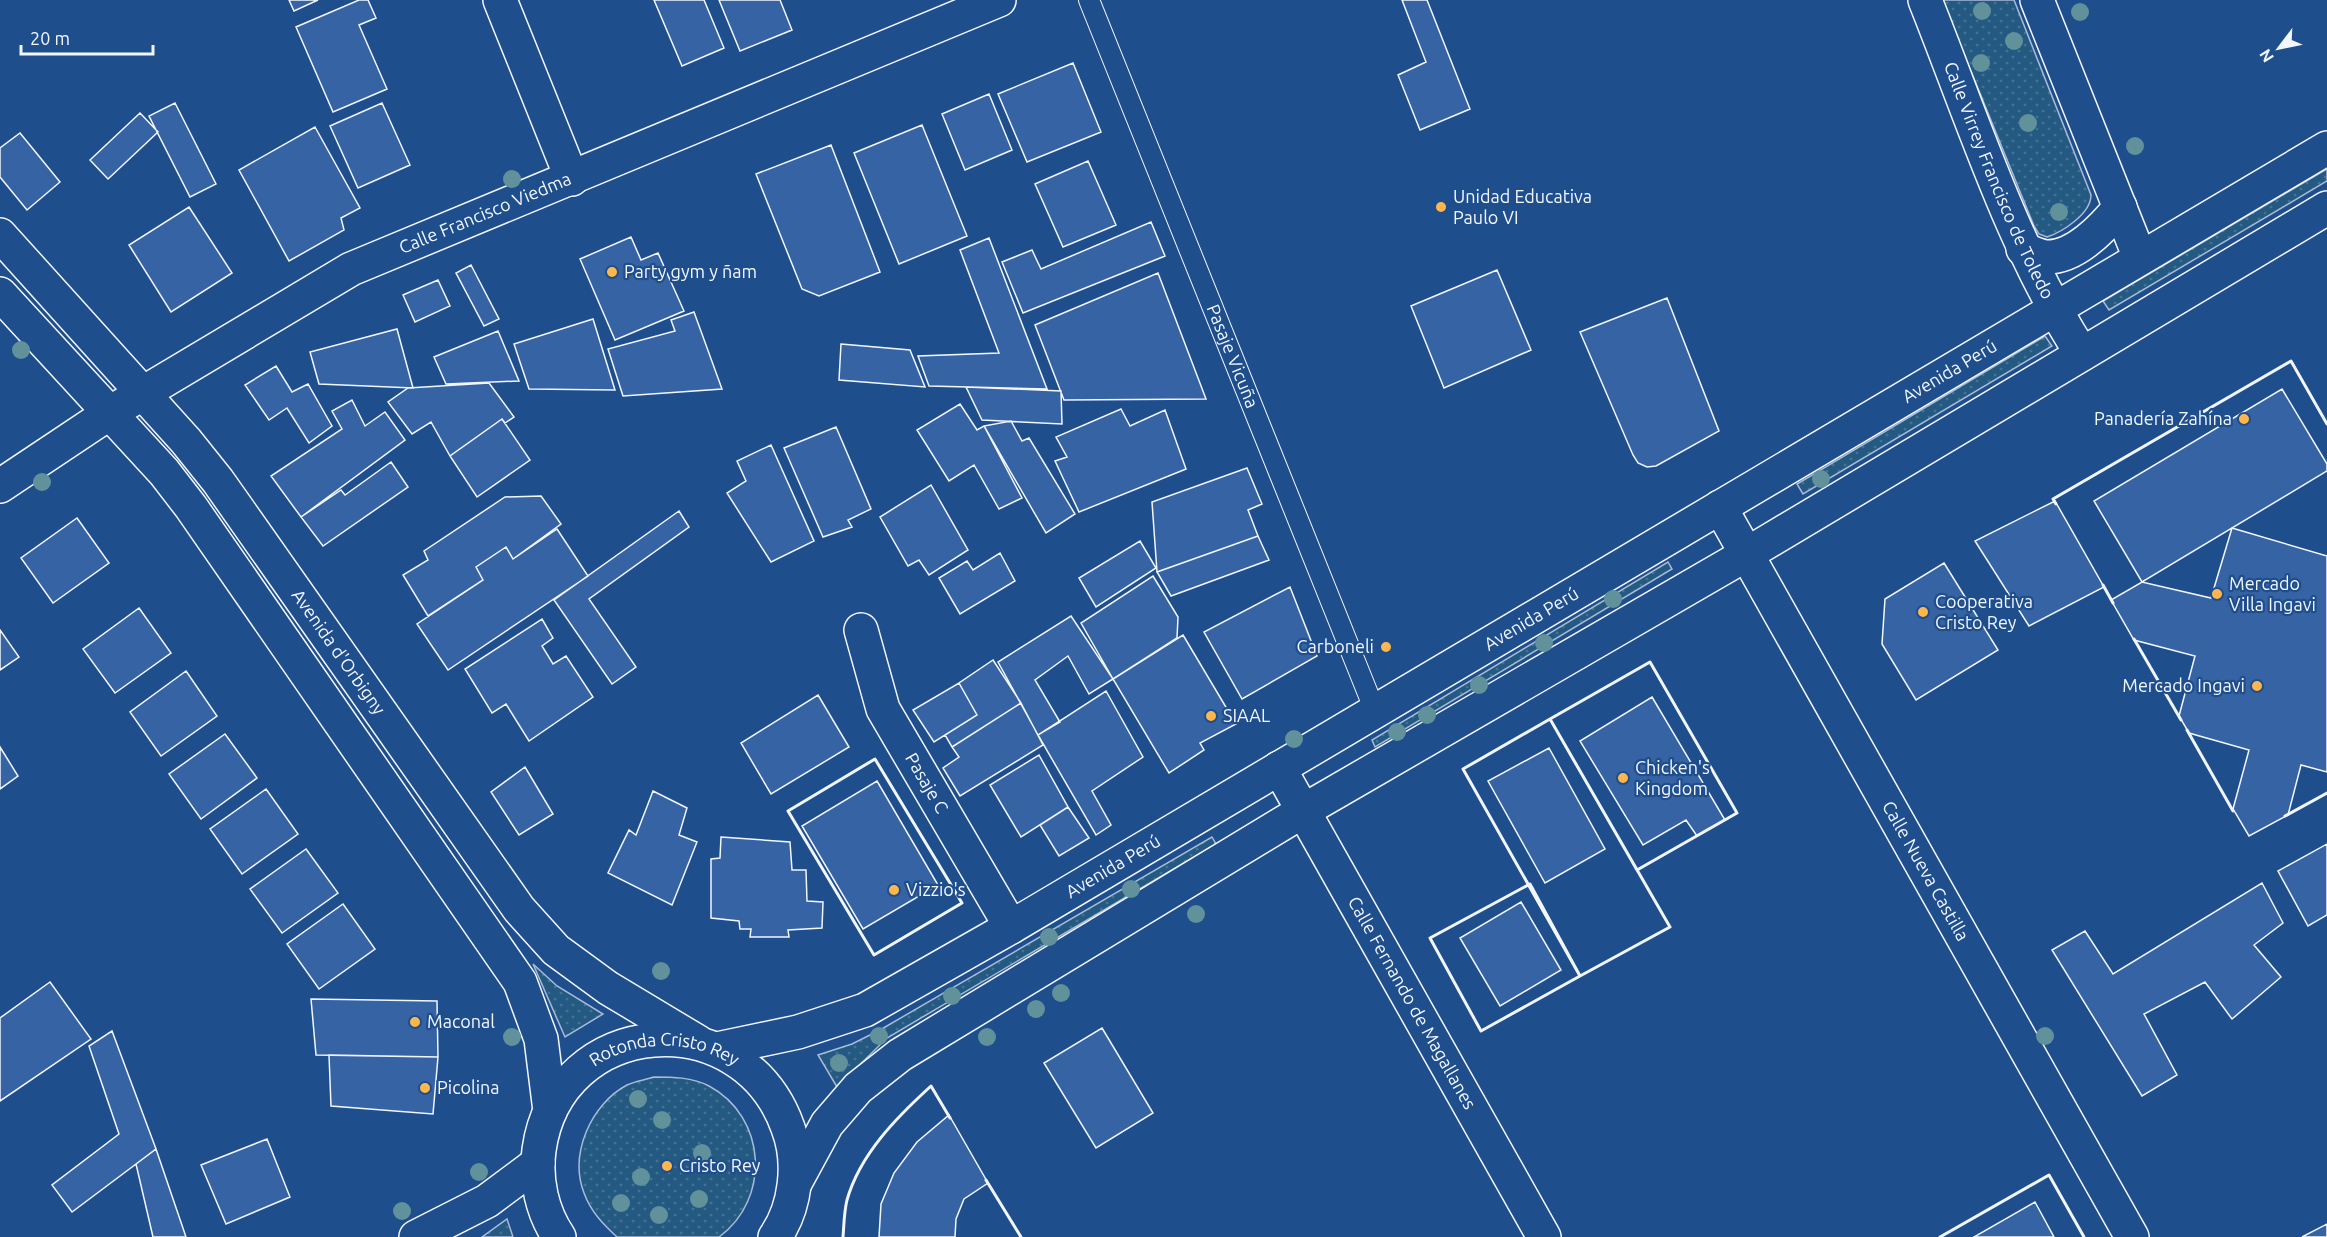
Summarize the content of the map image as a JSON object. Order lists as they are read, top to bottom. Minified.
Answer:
{"streets":{"main road":["Calle Virrey Francisco de Toledo","Calle Francisco Viedma","Avenida Perú","Avenida d'Orbigny","Pasaje C","Calle Nueva Castilla","Calle Fernando de Magallanes","Rotonda Cristo Rey"],"lane":["Pasaje Vicuña"]},"crossings":[["Calle Virrey Francisco de Toledo","Avenida Perú"],["Calle Francisco Viedma","Avenida d'Orbigny"],["Pasaje Vicuña","Avenida Perú"],["Avenida Perú","Avenida d'Orbigny"],["Avenida Perú","Pasaje C"],["Avenida Perú","Calle Nueva Castilla"],["Avenida Perú","Calle Fernando de Magallanes"],["Avenida Perú","Rotonda Cristo Rey"],["Avenida d'Orbigny","Rotonda Cristo Rey"]],"places":["Unidad Educativa Paulo VI","Party gym y ñam","Panadería Zahína","Mercado Villa Ingavi","Cooperativa Cristo Rey","Carboneli","Mercado Ingavi","SIAAL","Chicken's Kingdom","Vizzio's","Maconal","Picolina","Cristo Rey"],"scale_bar":"20 m","north":"bottom left"}
